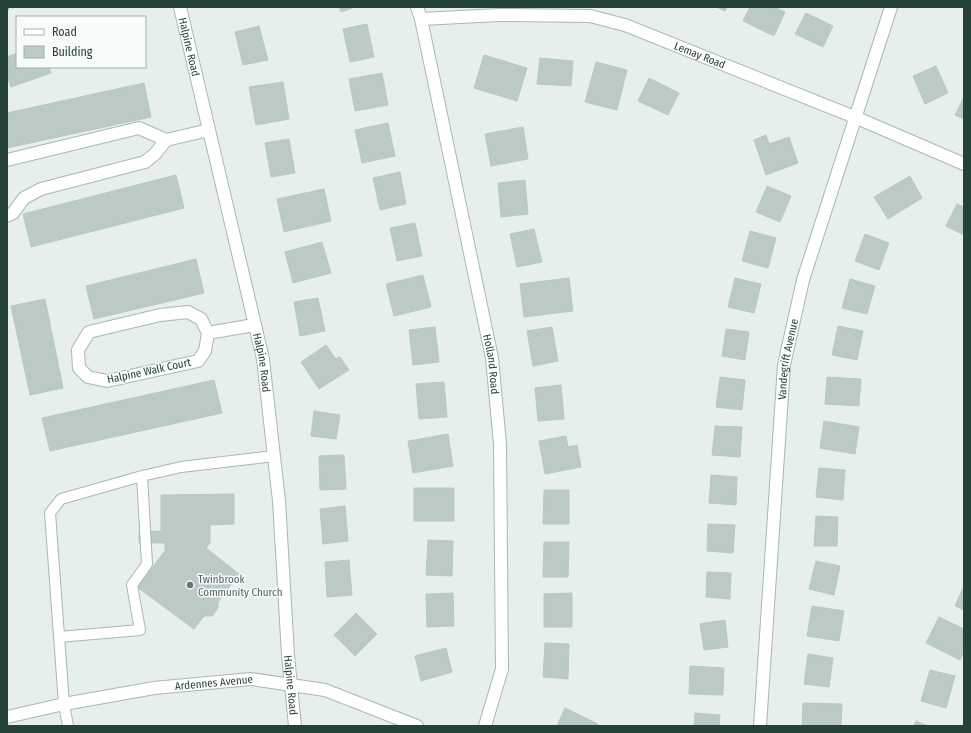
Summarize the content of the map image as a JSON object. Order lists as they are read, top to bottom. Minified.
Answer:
{"streets":{"street":["Halpine Road","Lemay Road","Vandegrift Avenue","Holland Road","Halpine Walk Court","Ardennes Avenue"]},"crossings":[["Halpine Road","Ardennes Avenue"],["Lemay Road","Vandegrift Avenue"],["Lemay Road","Holland Road"]],"places":["Twinbrook Community Church"],"legend":["Road","Building"]}
